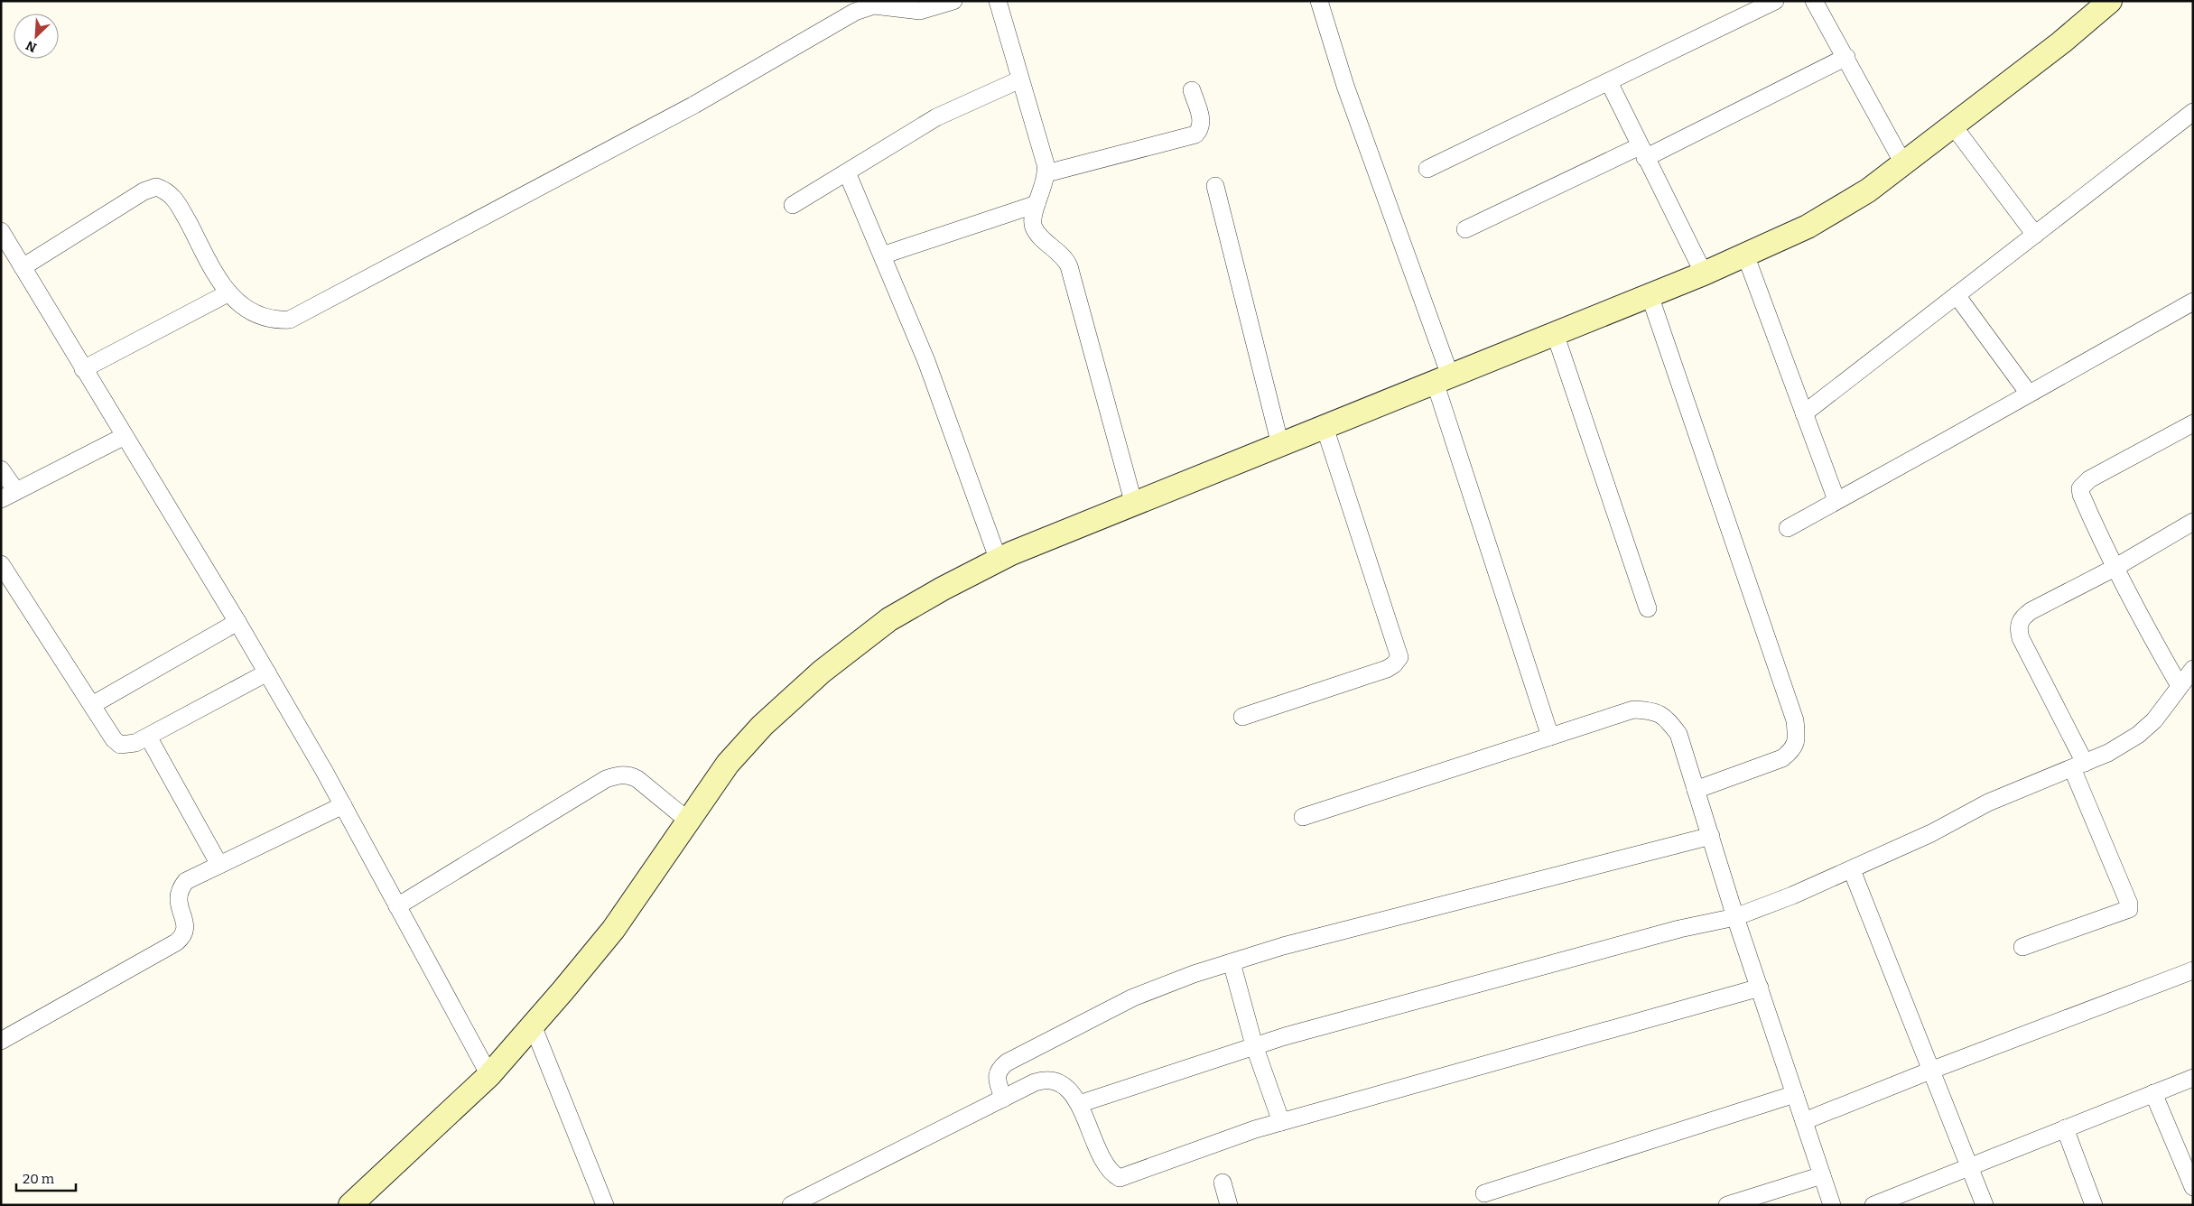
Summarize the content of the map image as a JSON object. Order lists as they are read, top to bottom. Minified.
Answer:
{"scale_bar":"20 m","north":"bottom left"}
